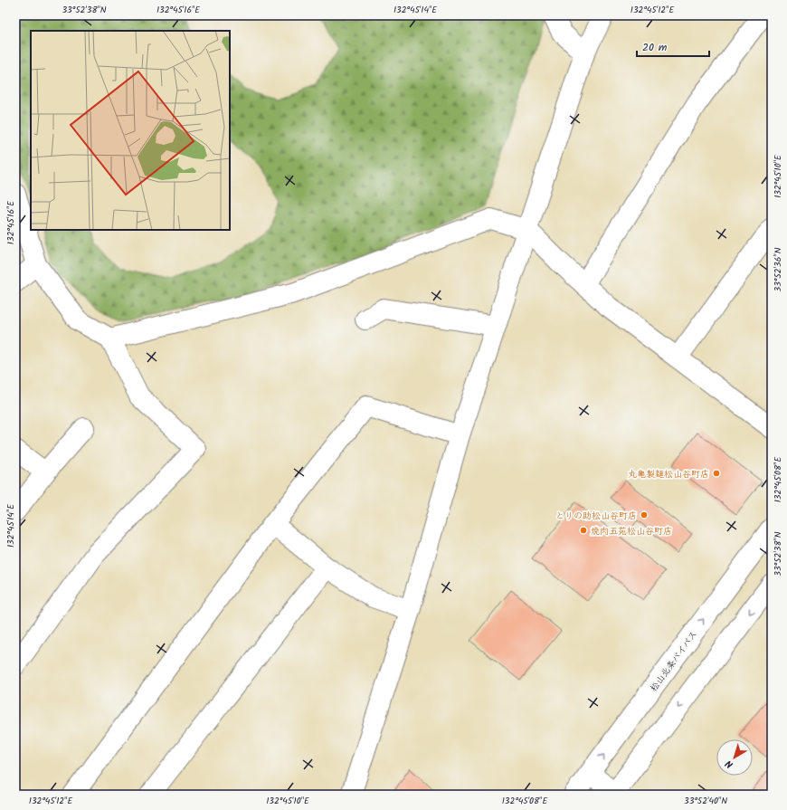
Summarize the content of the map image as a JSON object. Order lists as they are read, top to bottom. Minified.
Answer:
{"streets":{"main road":["松山北条バイパス"]},"places":["丸亀製麺松山谷町店","とりの助松山谷町店","焼肉五苑松山谷町店"],"scale_bar":"20 m","north":"bottom left","coordinates":["33°52'38\"N","132°45'16\"E","132°45'14\"E","132°45'12\"E","132°45'10\"E","33°52'36\"N","132°45'08\"E","33°52'40\"N"]}
